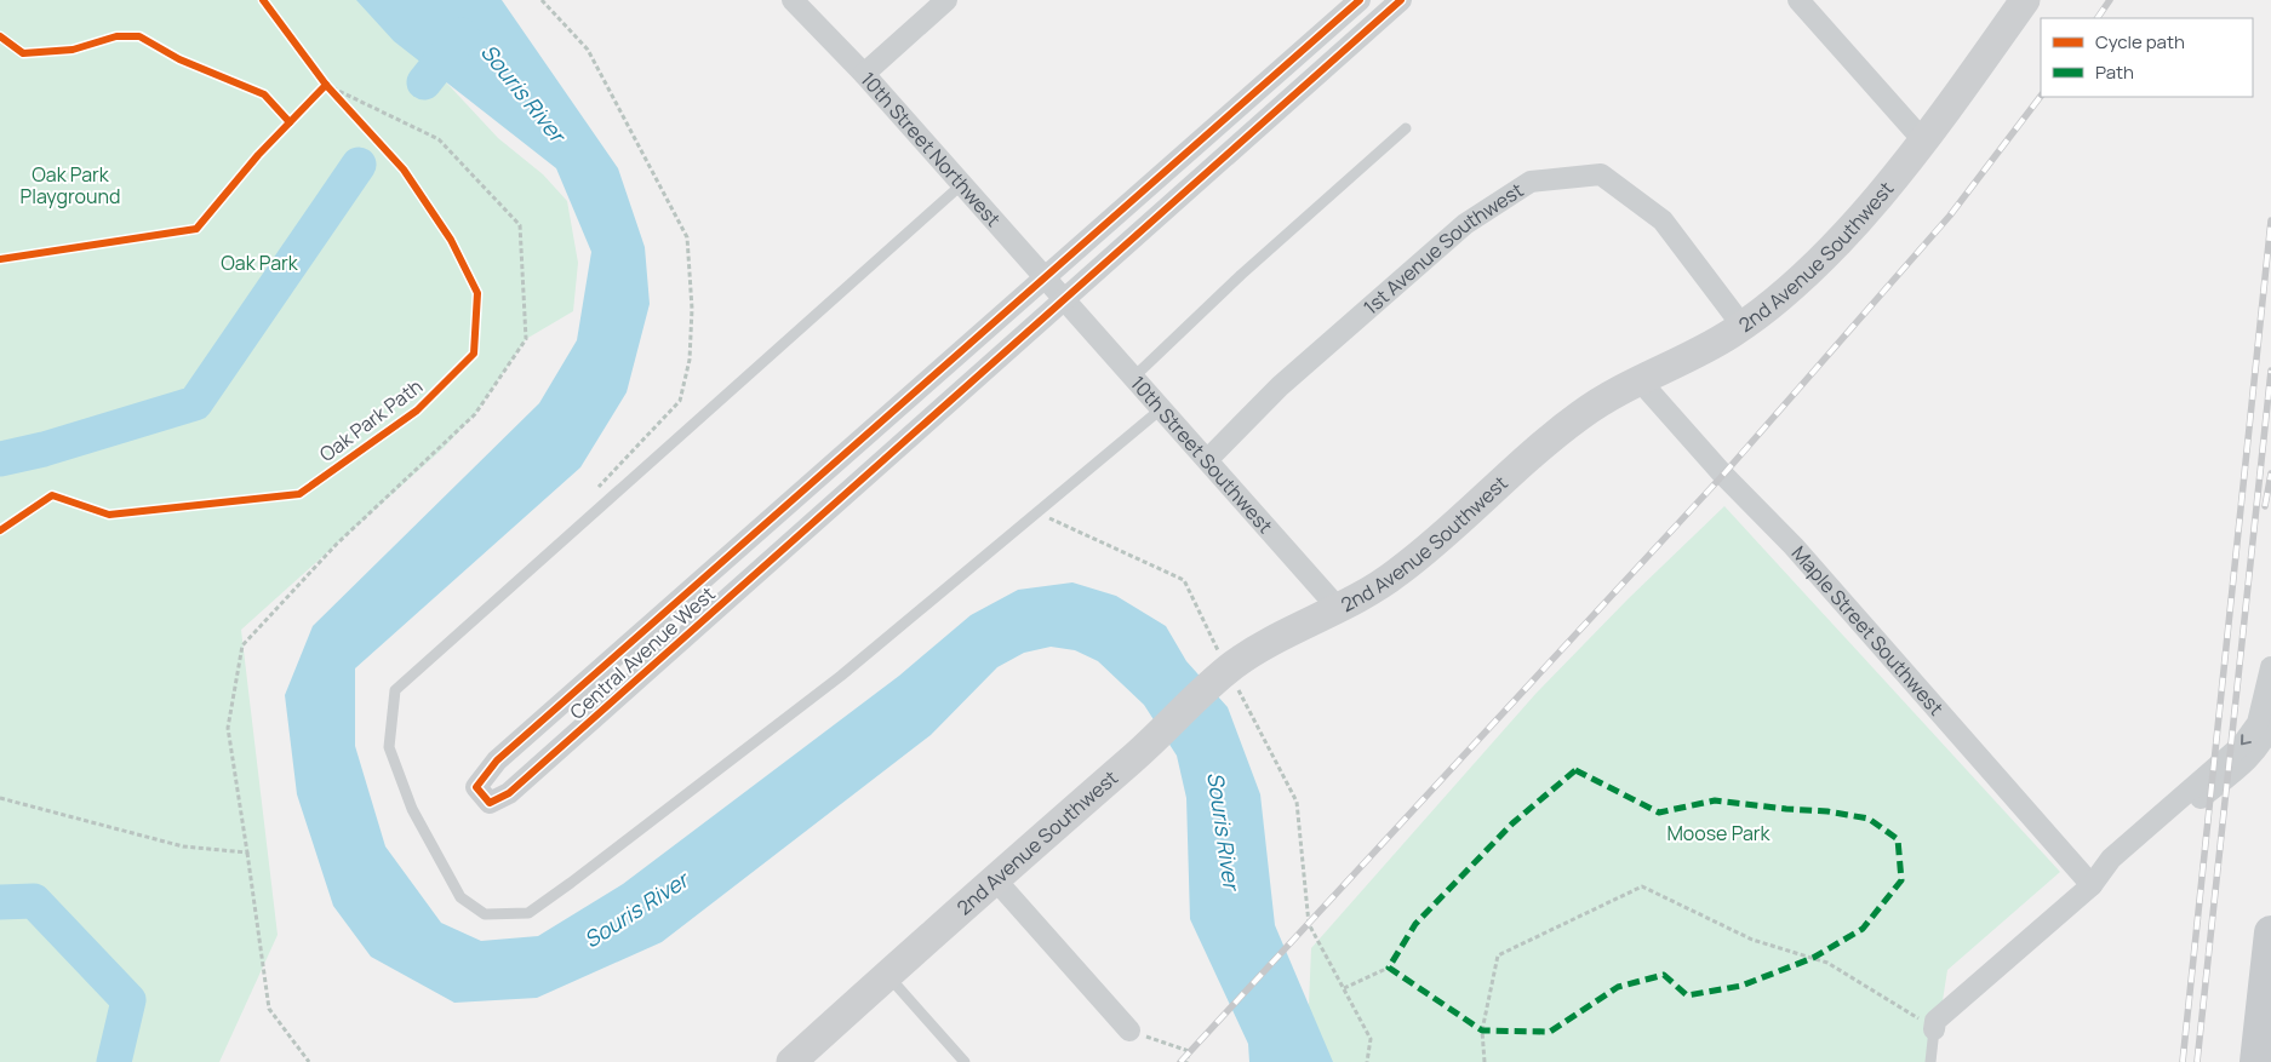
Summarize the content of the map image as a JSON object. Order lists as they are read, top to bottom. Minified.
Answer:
{"streets":{"street":["10th Street Northwest","1st Avenue Southwest","2nd Avenue Southwest","10th Street Southwest","Maple Street Southwest","Central Avenue West"],"cycle path":["Oak Park Path"]},"crossings":[["10th Street Northwest","10th Street Southwest"],["10th Street Northwest","Central Avenue West"],["1st Avenue Southwest","2nd Avenue Southwest"],["1st Avenue Southwest","10th Street Southwest"],["2nd Avenue Southwest","10th Street Southwest"],["2nd Avenue Southwest","Maple Street Southwest"],["10th Street Southwest","Central Avenue West"]],"water":["Souris River"],"parks":["Oak Park Playground","Oak Park","Moose Park"],"legend":["Cycle path","Path"]}
